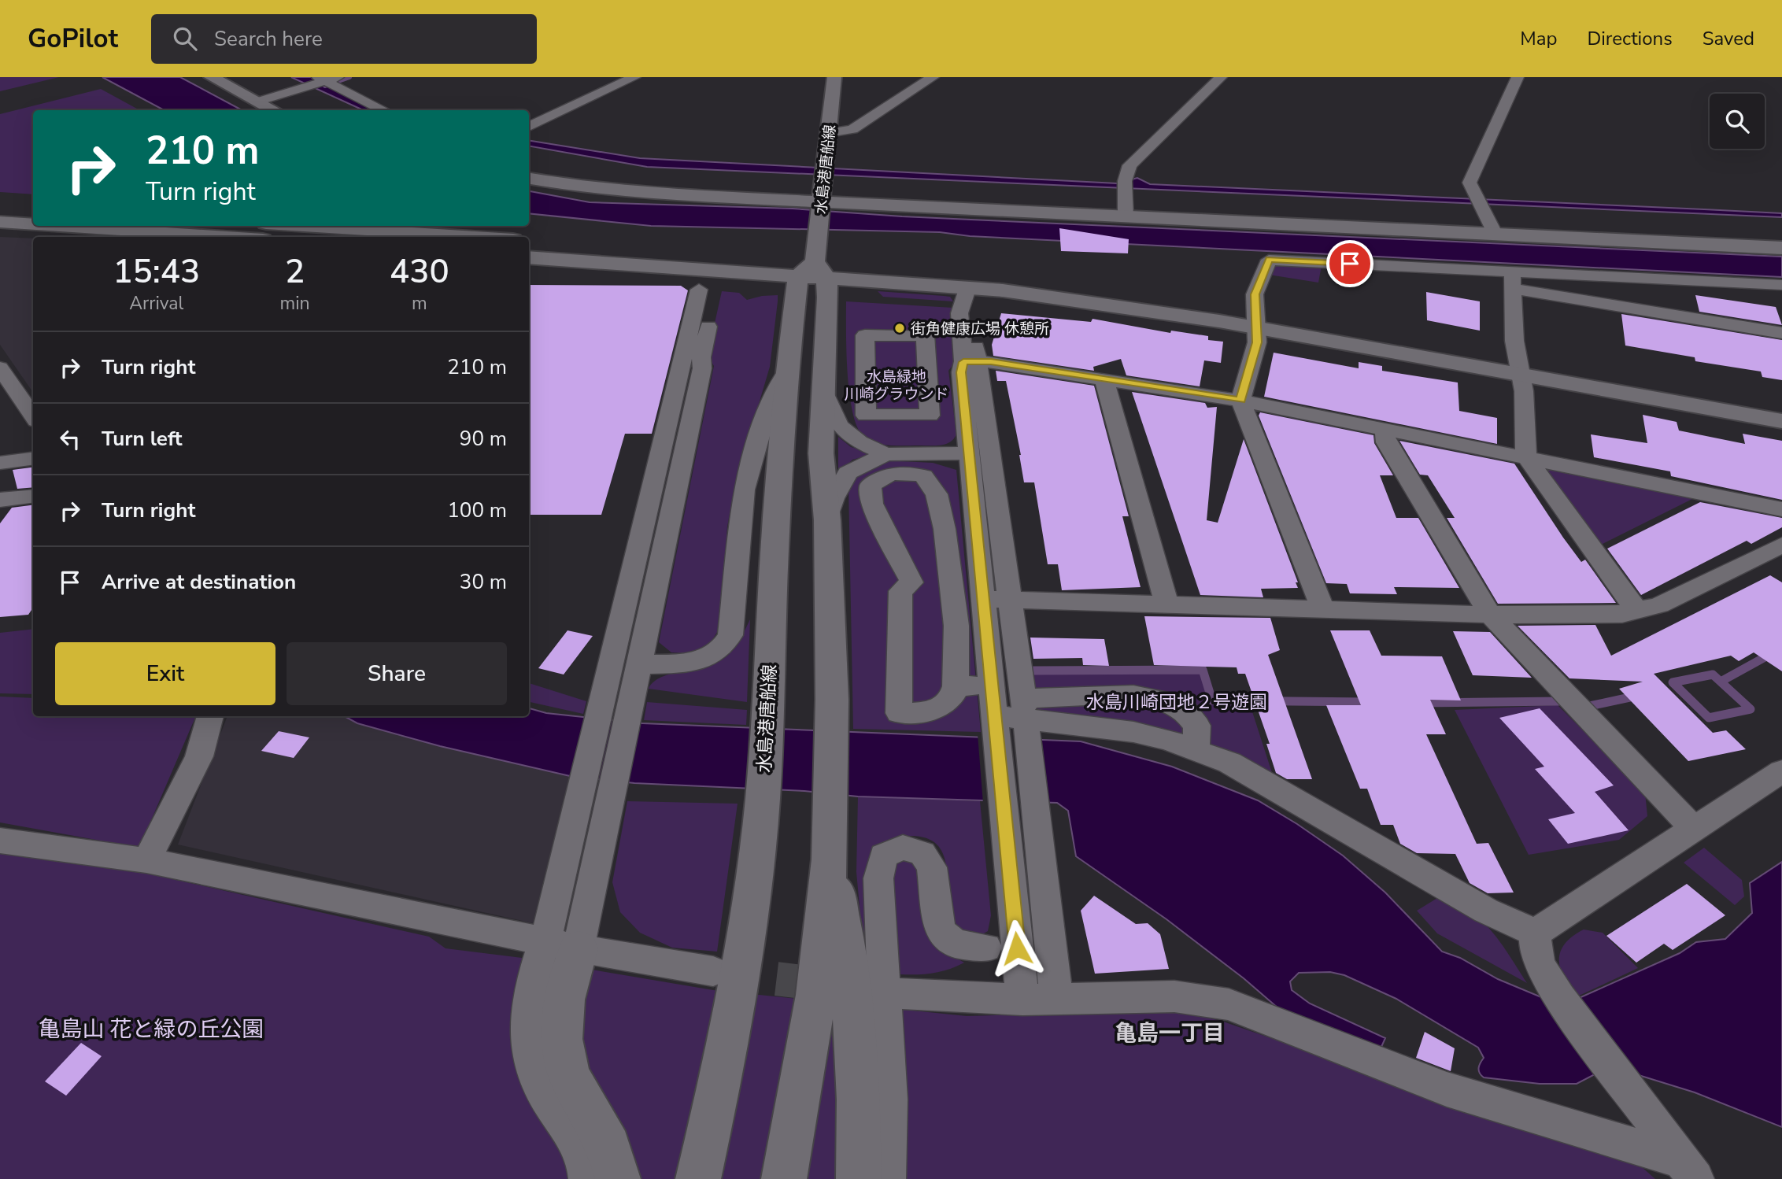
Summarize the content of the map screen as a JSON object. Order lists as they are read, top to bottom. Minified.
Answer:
{"streets":{"street":["水島港唐船線"]},"districts":["亀島一丁目"],"parks":["水島緑地 川崎グラウンド","水島川崎団地２号遊園","亀島山 花と緑の丘公園"],"places":["街角健康広場 休憩所"],"page":{"header":"GoPilot","search":"Search here","nav":["Map","Directions","Saved"],"turn":["210 m","Turn right"],"eta":["15:43","Arrival","2","min","430","m"],"list":[{"name":"Turn right","value":"210 m"},{"name":"Turn left","value":"90 m"},{"name":"Turn right","value":"100 m"},{"name":"Arrive at destination","value":"30 m"}],"buttons":["Exit","Share"]}}
